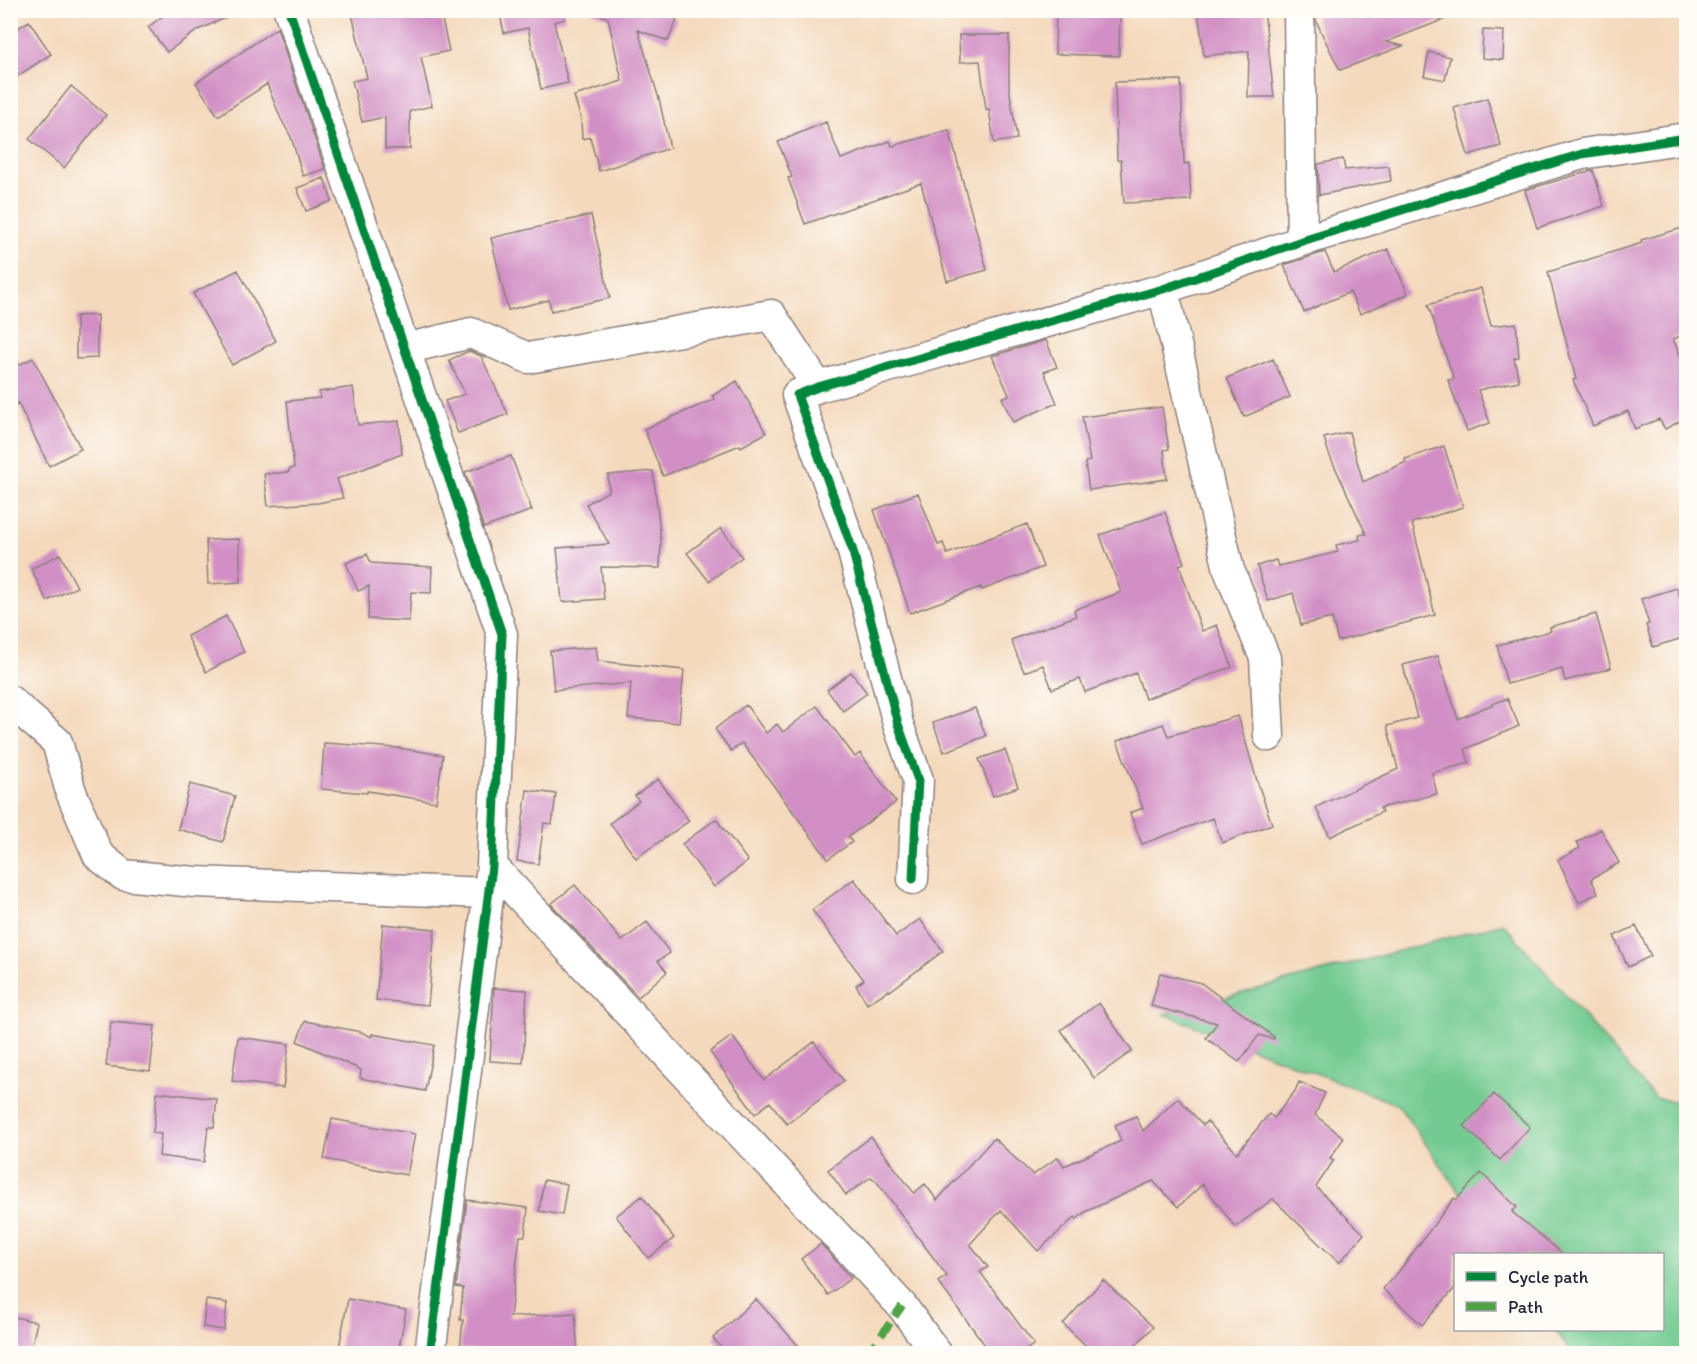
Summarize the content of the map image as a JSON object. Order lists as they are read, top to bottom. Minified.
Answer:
{"legend":["Cycle path","Path"]}
